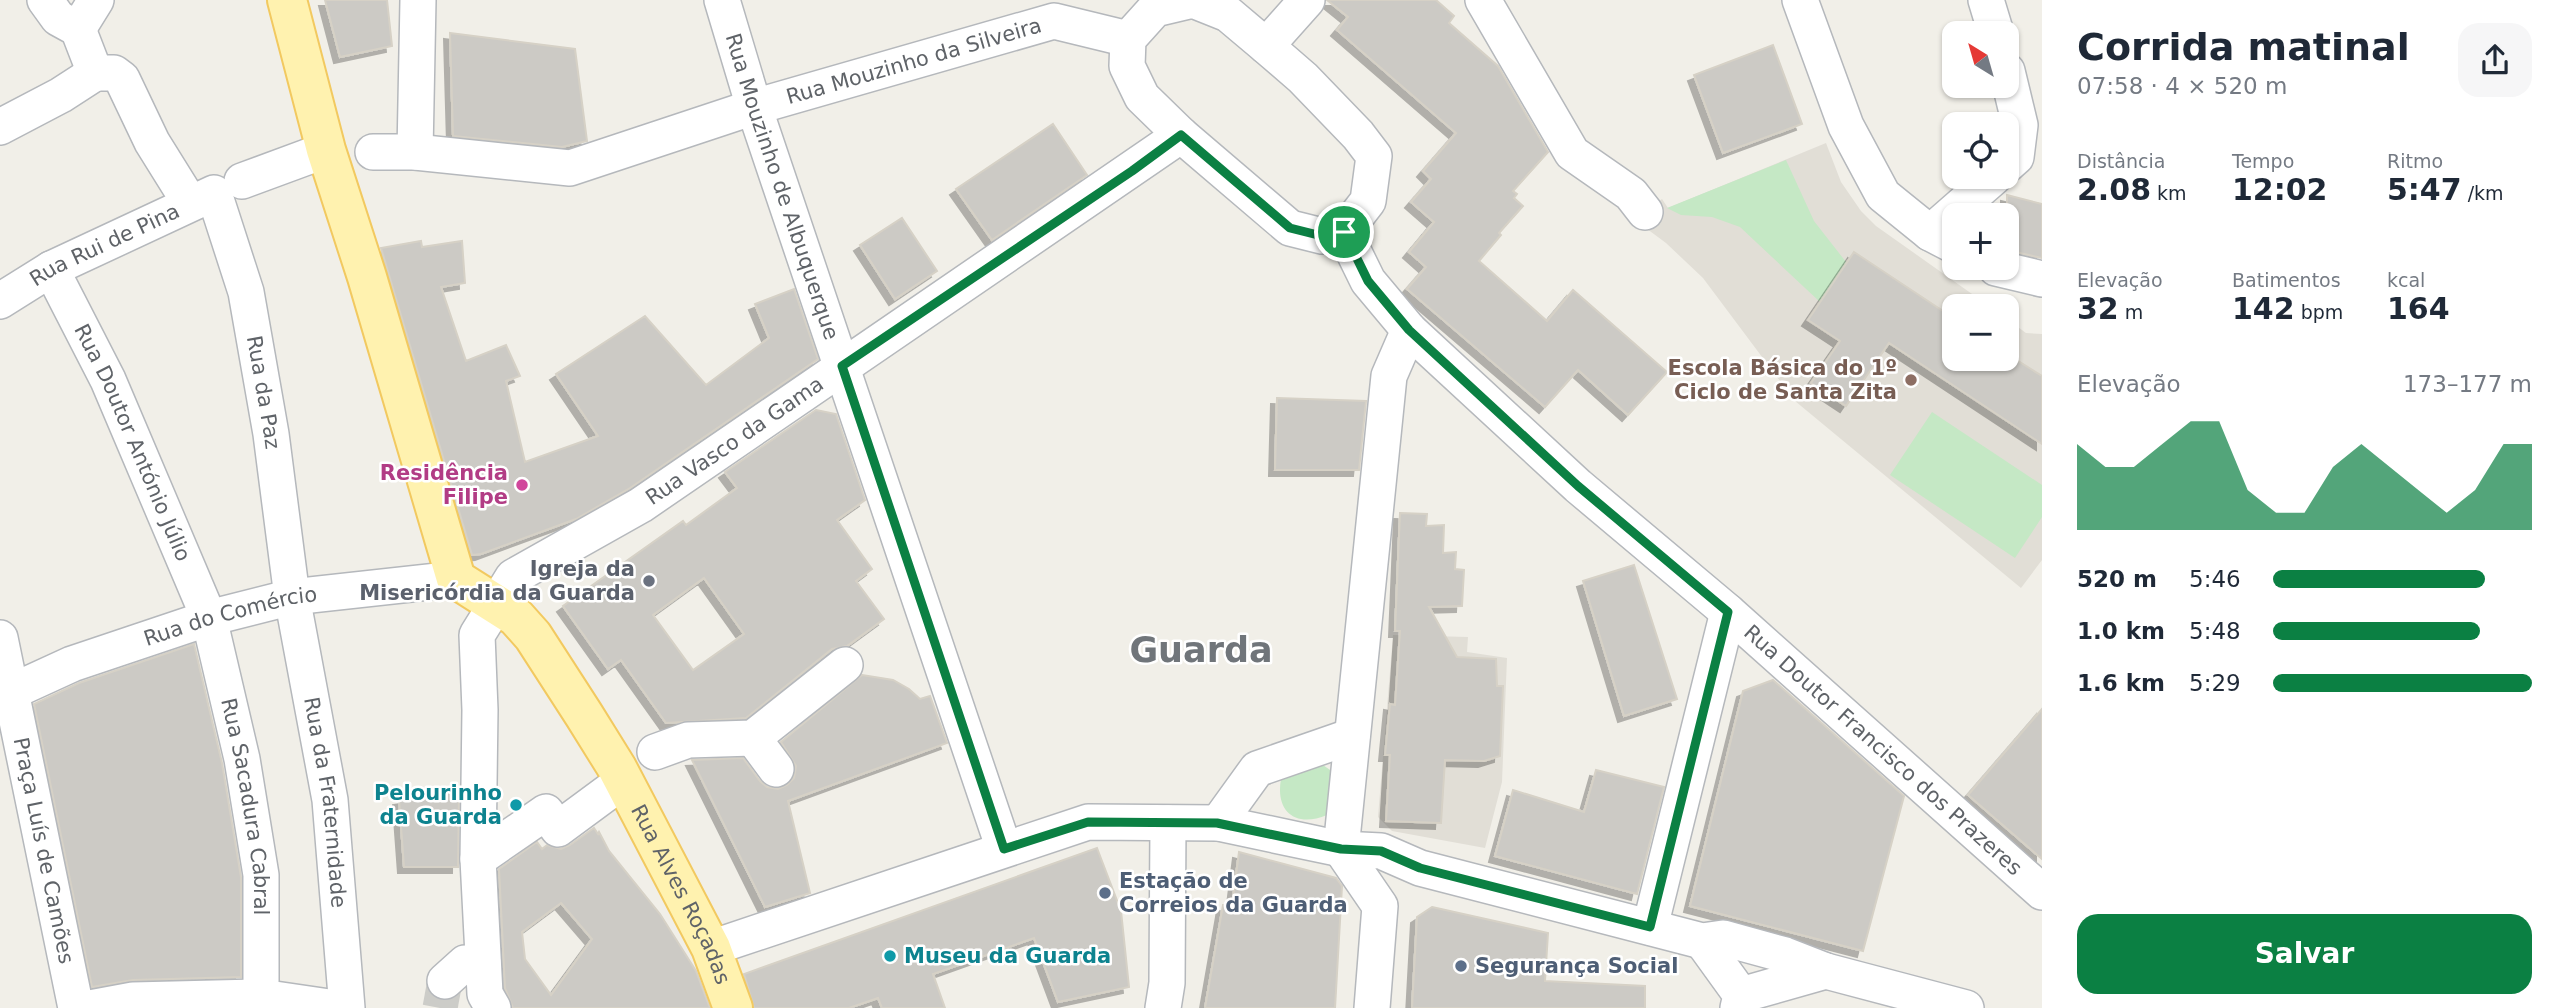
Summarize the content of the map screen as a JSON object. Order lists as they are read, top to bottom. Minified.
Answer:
{"streets":{"main road":["Rua Alves Roçadas"],"street":["Rua Mouzinho da Silveira","Rua Mouzinho de Albuquerque","Rua Rui de Pina","Rua da Paz","Rua Vasco da Gama","Rua Doutor António Júlio","Rua do Comércio","Rua Doutor Francisco dos Prazeres","Rua da Fraternidade","Rua Sacadura Cabral","Praça Luís de Camões"]},"crossings":[["Rua Mouzinho da Silveira","Rua Mouzinho de Albuquerque"],["Rua Mouzinho de Albuquerque","Rua Vasco da Gama"],["Rua Rui de Pina","Rua da Paz"],["Rua Rui de Pina","Rua Doutor António Júlio"],["Rua da Paz","Rua do Comércio"],["Rua da Paz","Rua da Fraternidade"],["Rua Vasco da Gama","Rua Alves Roçadas"],["Rua Doutor António Júlio","Rua do Comércio"],["Rua Doutor António Júlio","Rua Sacadura Cabral"],["Rua do Comércio","Rua da Fraternidade"],["Rua do Comércio","Rua Sacadura Cabral"],["Rua do Comércio","Praça Luís de Camões"],["Rua do Comércio","Rua Alves Roçadas"]],"districts":["Guarda"],"places":["Escola Básica do 1º Ciclo de Santa Zita","Residência Filipe","Igreja da Misericórdia da Guarda","Pelourinho da Guarda","Estação de Correios da Guarda","Museu da Guarda","Segurança Social"],"north":"top left","page":{"heading":["Corrida matinal","07:58 · 4 × 520 m"],"map_buttons":["+","−"],"stats":[["Distância","2.08 km"],["Tempo","12:02"],["Ritmo","5:47 /km"],["Elevação","32 m"],["Batimentos","142 bpm"],["kcal","164"]],"chart":["Elevação","173–177 m"],"list":[{"name":"520 m","note":"5:46"},{"name":"1.0 km","note":"5:48"},{"name":"1.6 km","note":"5:29"}],"buttons":"Salvar"}}
